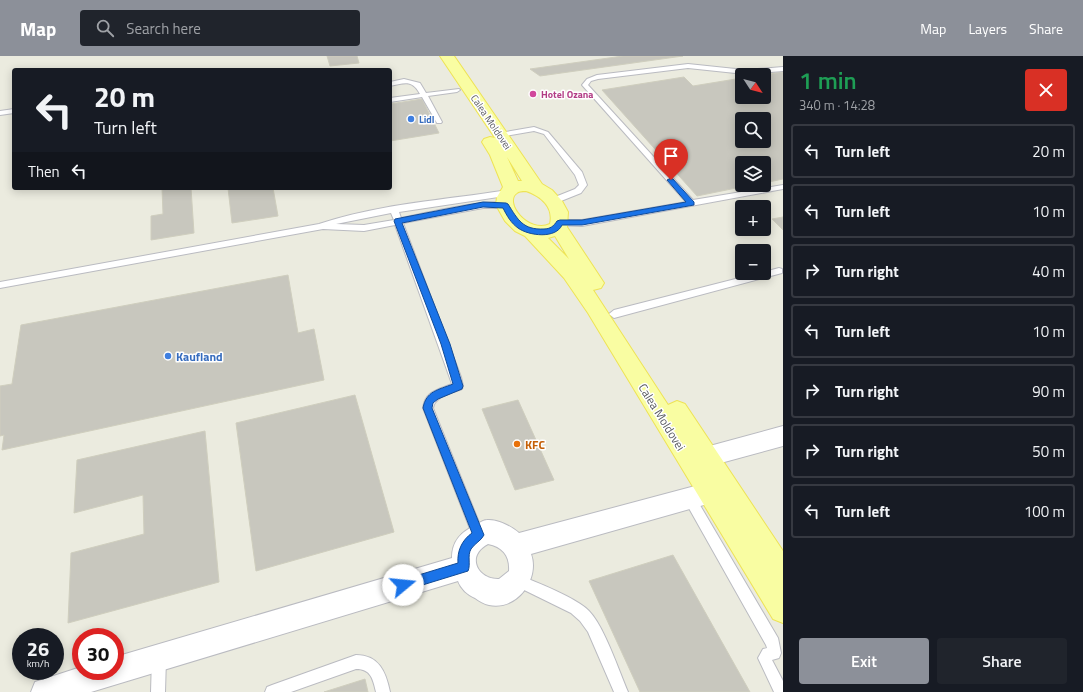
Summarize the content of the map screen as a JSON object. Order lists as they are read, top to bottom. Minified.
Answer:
{"streets":{"main road":["Calea Moldovei"]},"places":["Hotel Ozana","Lidl","Kaufland","KFC"],"north":"bottom right","page":{"header":"Map","search":"Search here","nav":["Map","Layers","Share"],"heading":["1 min","340 m · 14:28"],"map_buttons":["+","−"],"turn":["20 m","Turn left"],"list":[{"name":"Turn left","value":"20 m"},{"name":"Turn left","value":"10 m"},{"name":"Turn right","value":"40 m"},{"name":"Turn left","value":"10 m"},{"name":"Turn right","value":"90 m"},{"name":"Turn right","value":"50 m"},{"name":"Turn left","value":"100 m"}],"then":"Then","speed":"26 km/h","limit":"30","buttons":["Exit","Share"]}}
